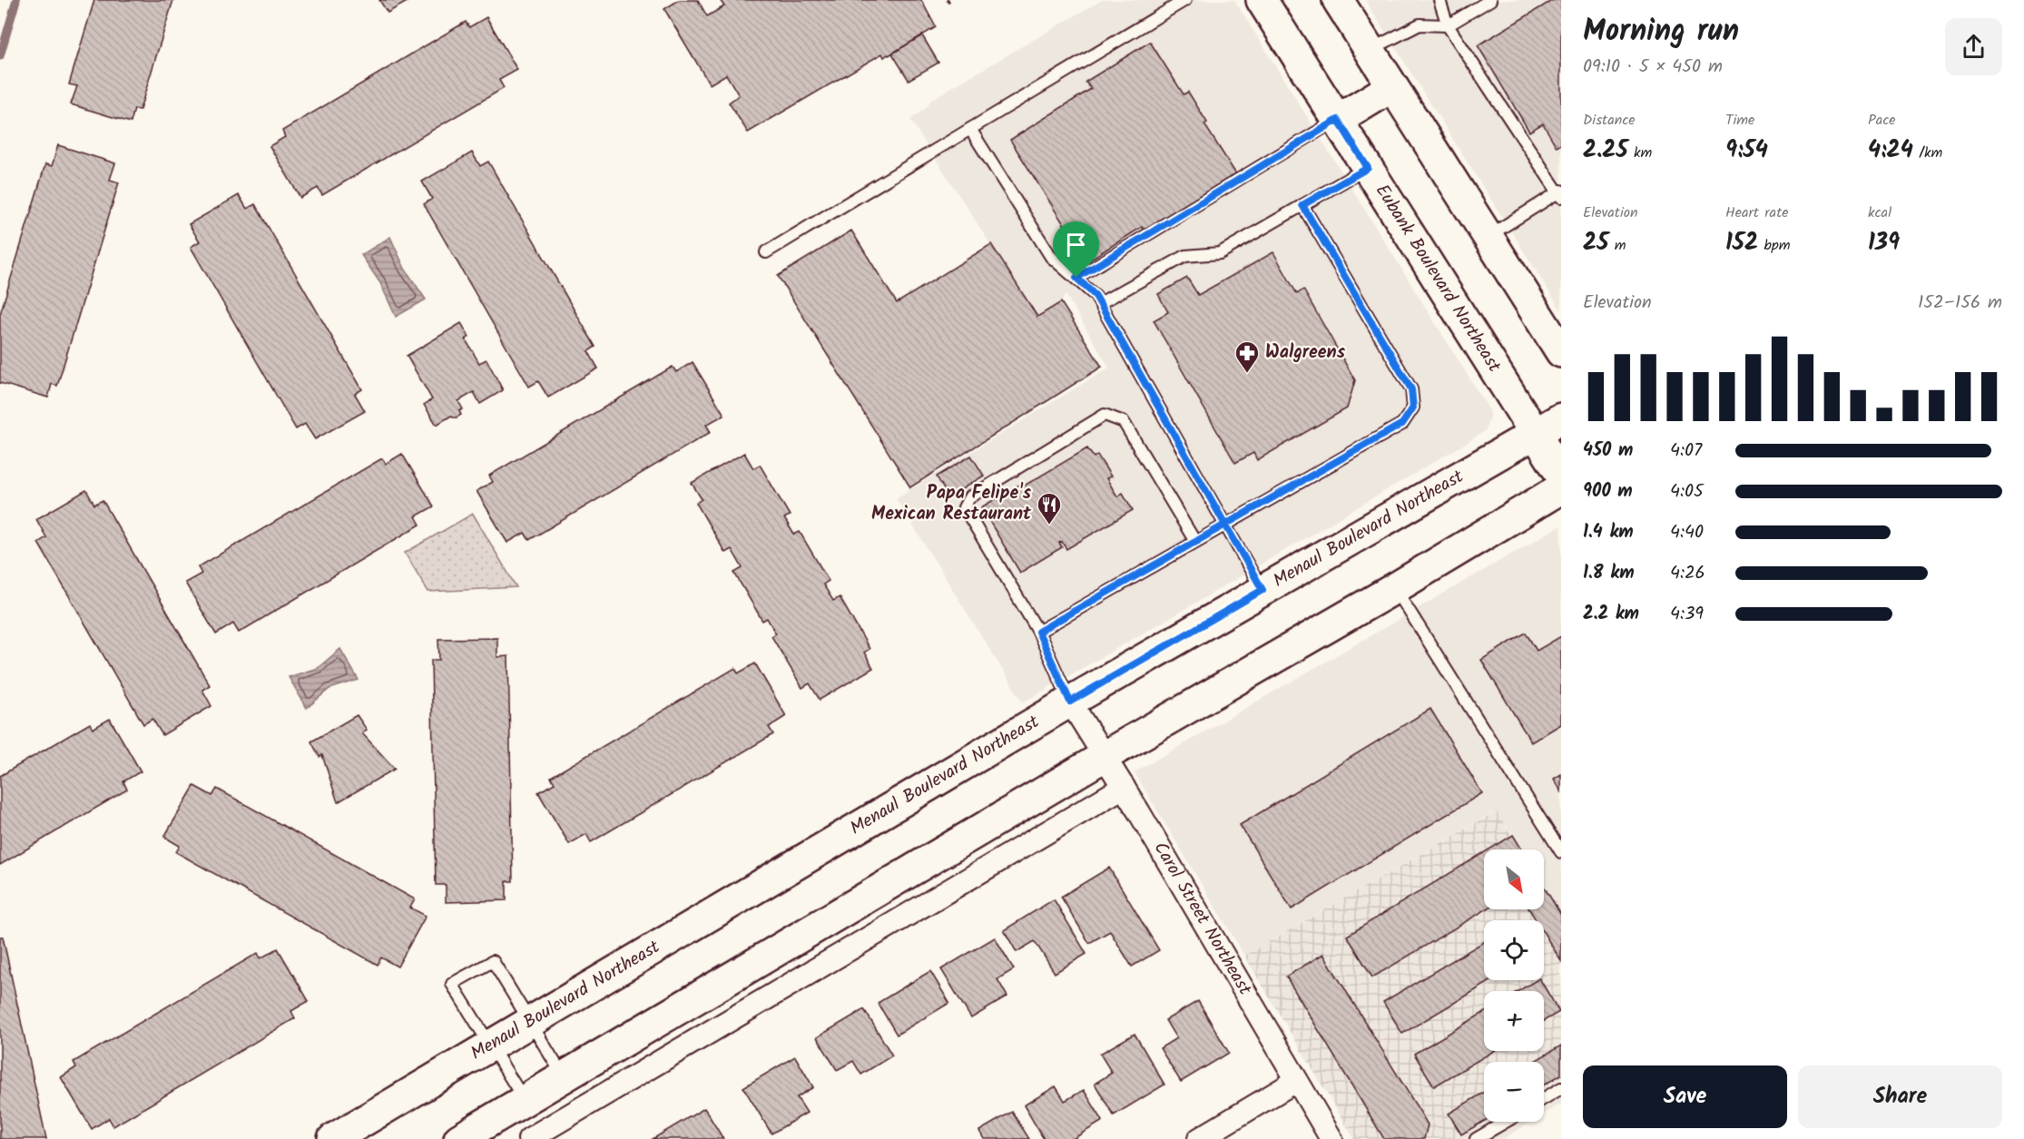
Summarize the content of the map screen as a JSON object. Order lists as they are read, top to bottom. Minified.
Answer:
{"streets":{"main road":["Eubank Boulevard Northeast","Menaul Boulevard Northeast"],"street":["Carol Street Northeast"]},"crossings":[["Eubank Boulevard Northeast","Menaul Boulevard Northeast"],["Menaul Boulevard Northeast","Carol Street Northeast"]],"places":{"pharmacy":["Walgreens"],"restaurant":["Papa Felipe's Mexican Restaurant"]},"north":"bottom right","page":{"heading":["Morning run","09:10 · 5 × 450 m"],"stats":[["Distance","2.25 km"],["Time","9:54"],["Pace","4:24 /km"],["Elevation","25 m"],["Heart rate","152 bpm"],["kcal","139"]],"chart":["Elevation","152–156 m"],"list":[{"name":"450 m","note":"4:07"},{"name":"900 m","note":"4:05"},{"name":"1.4 km","note":"4:40"},{"name":"1.8 km","note":"4:26"},{"name":"2.2 km","note":"4:39"}],"map_buttons":["+","−"],"buttons":["Save","Share"]}}
